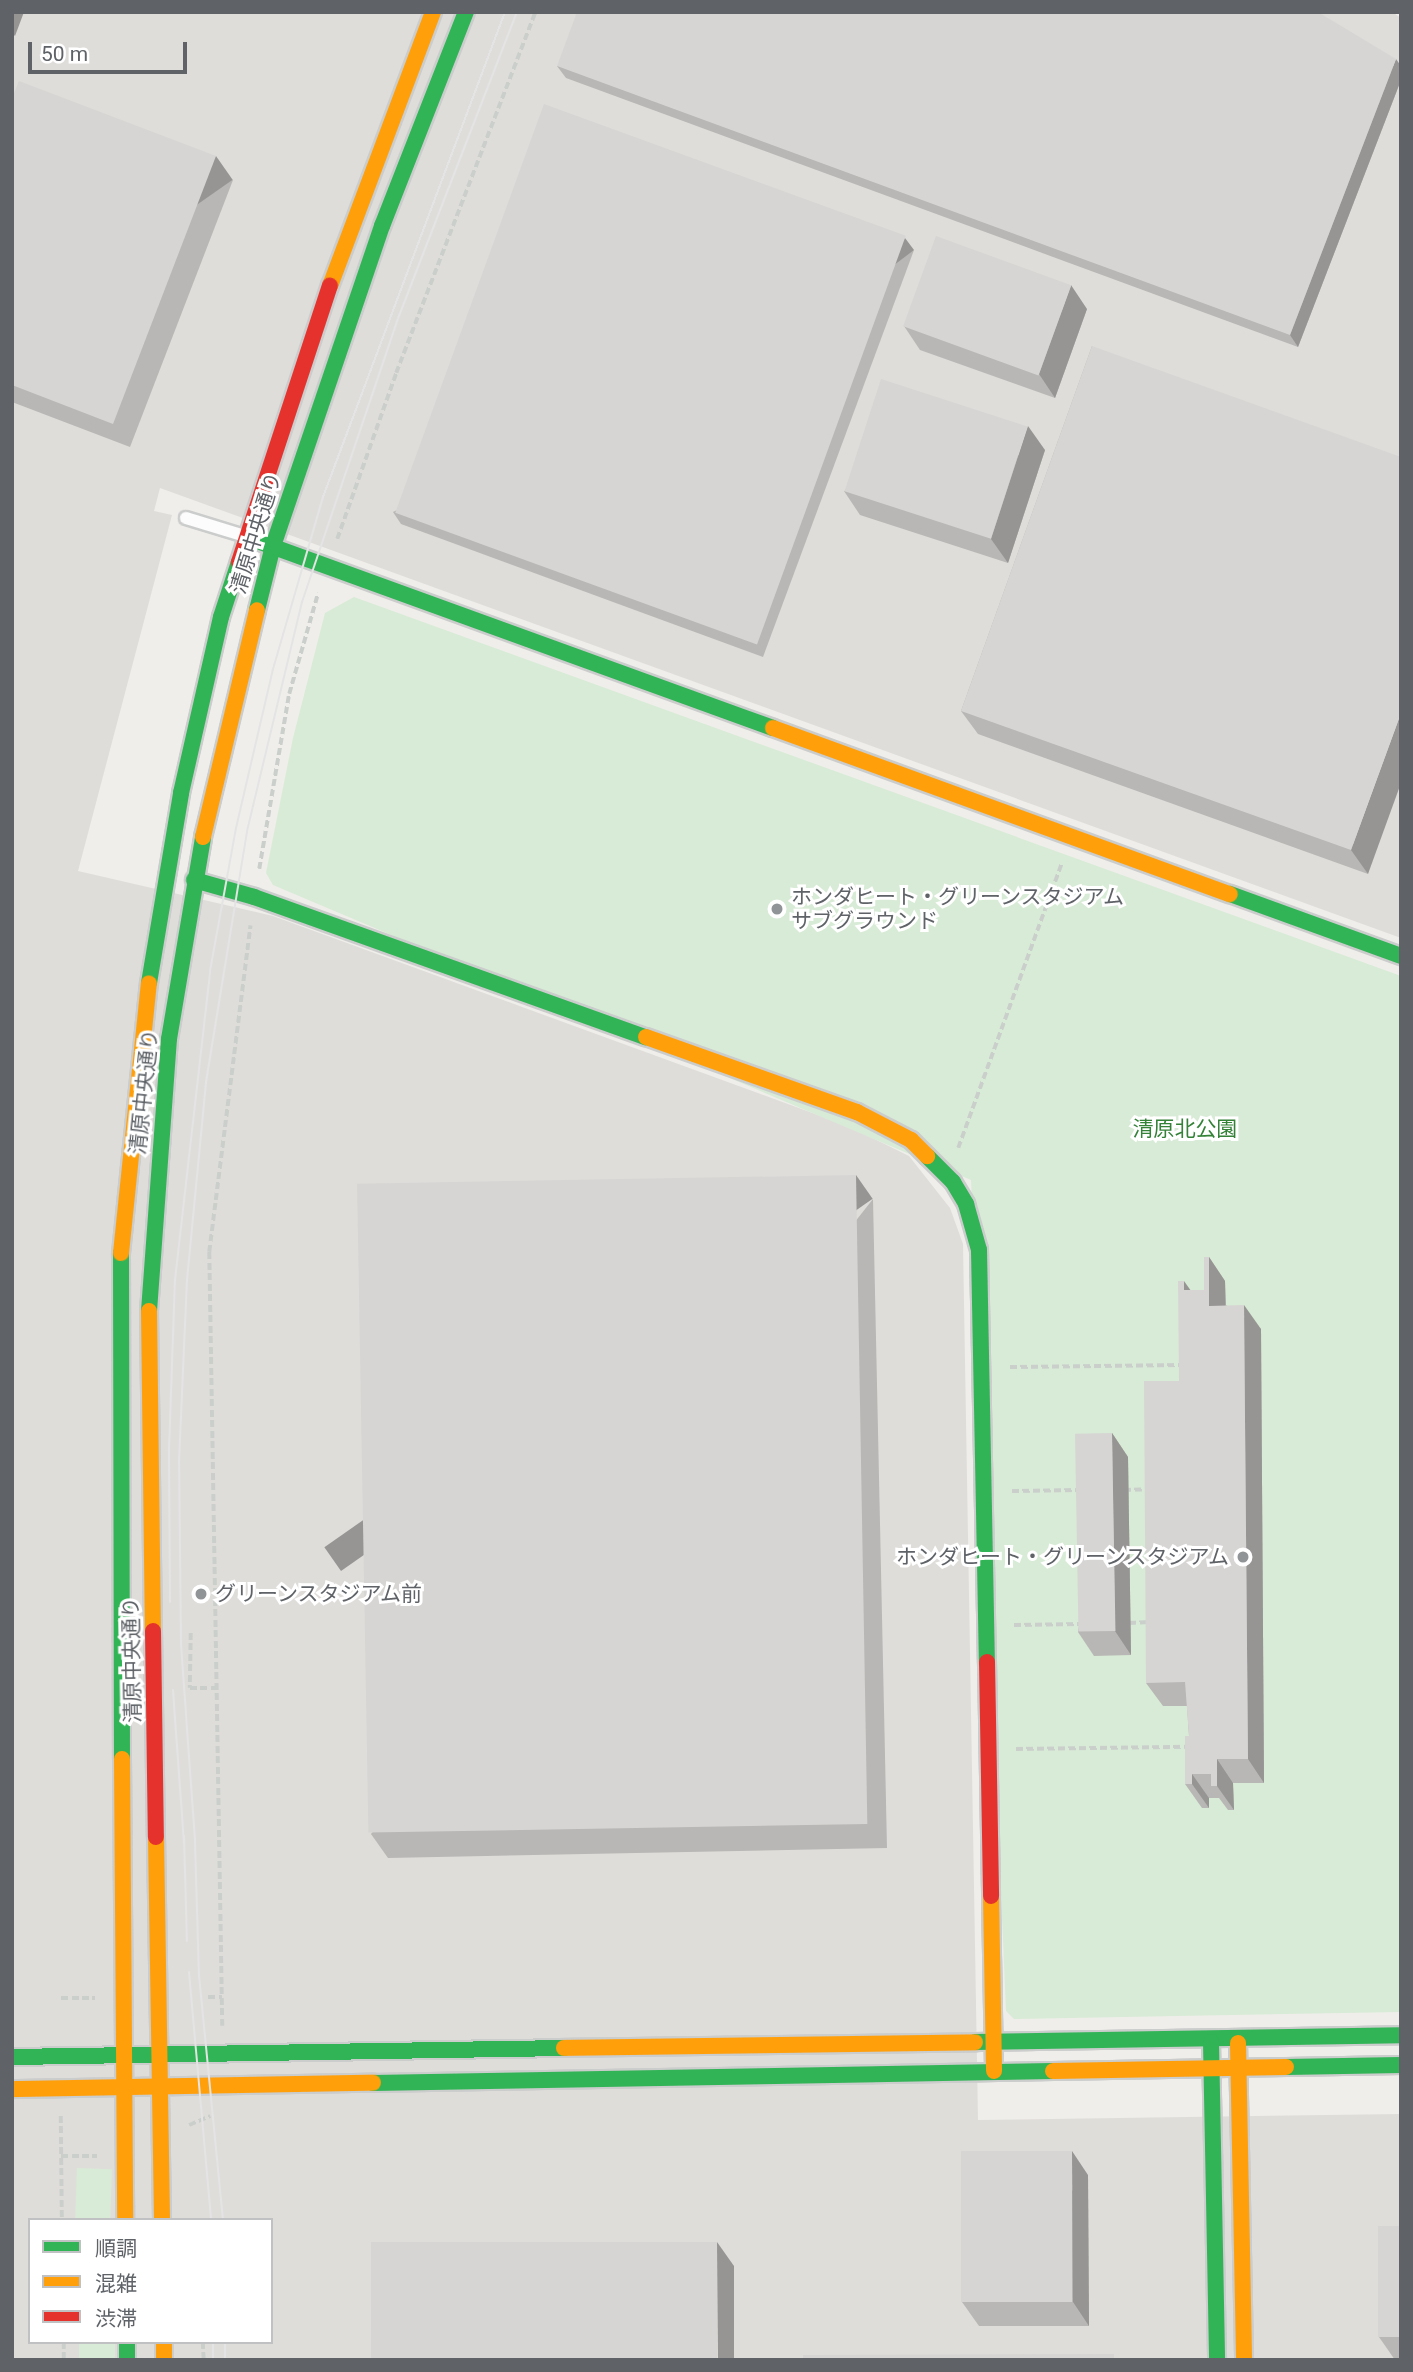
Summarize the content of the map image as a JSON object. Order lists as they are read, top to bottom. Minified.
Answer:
{"streets":{"street":["清原中央通り"]},"parks":["清原北公園"],"places":["ホンダヒート・グリーンスタジアム サブグラウンド","ホンダヒート・グリーンスタジアム","グリーンスタジアム前"],"legend":["順調","混雑","渋滞"],"scale_bar":"50 m"}
